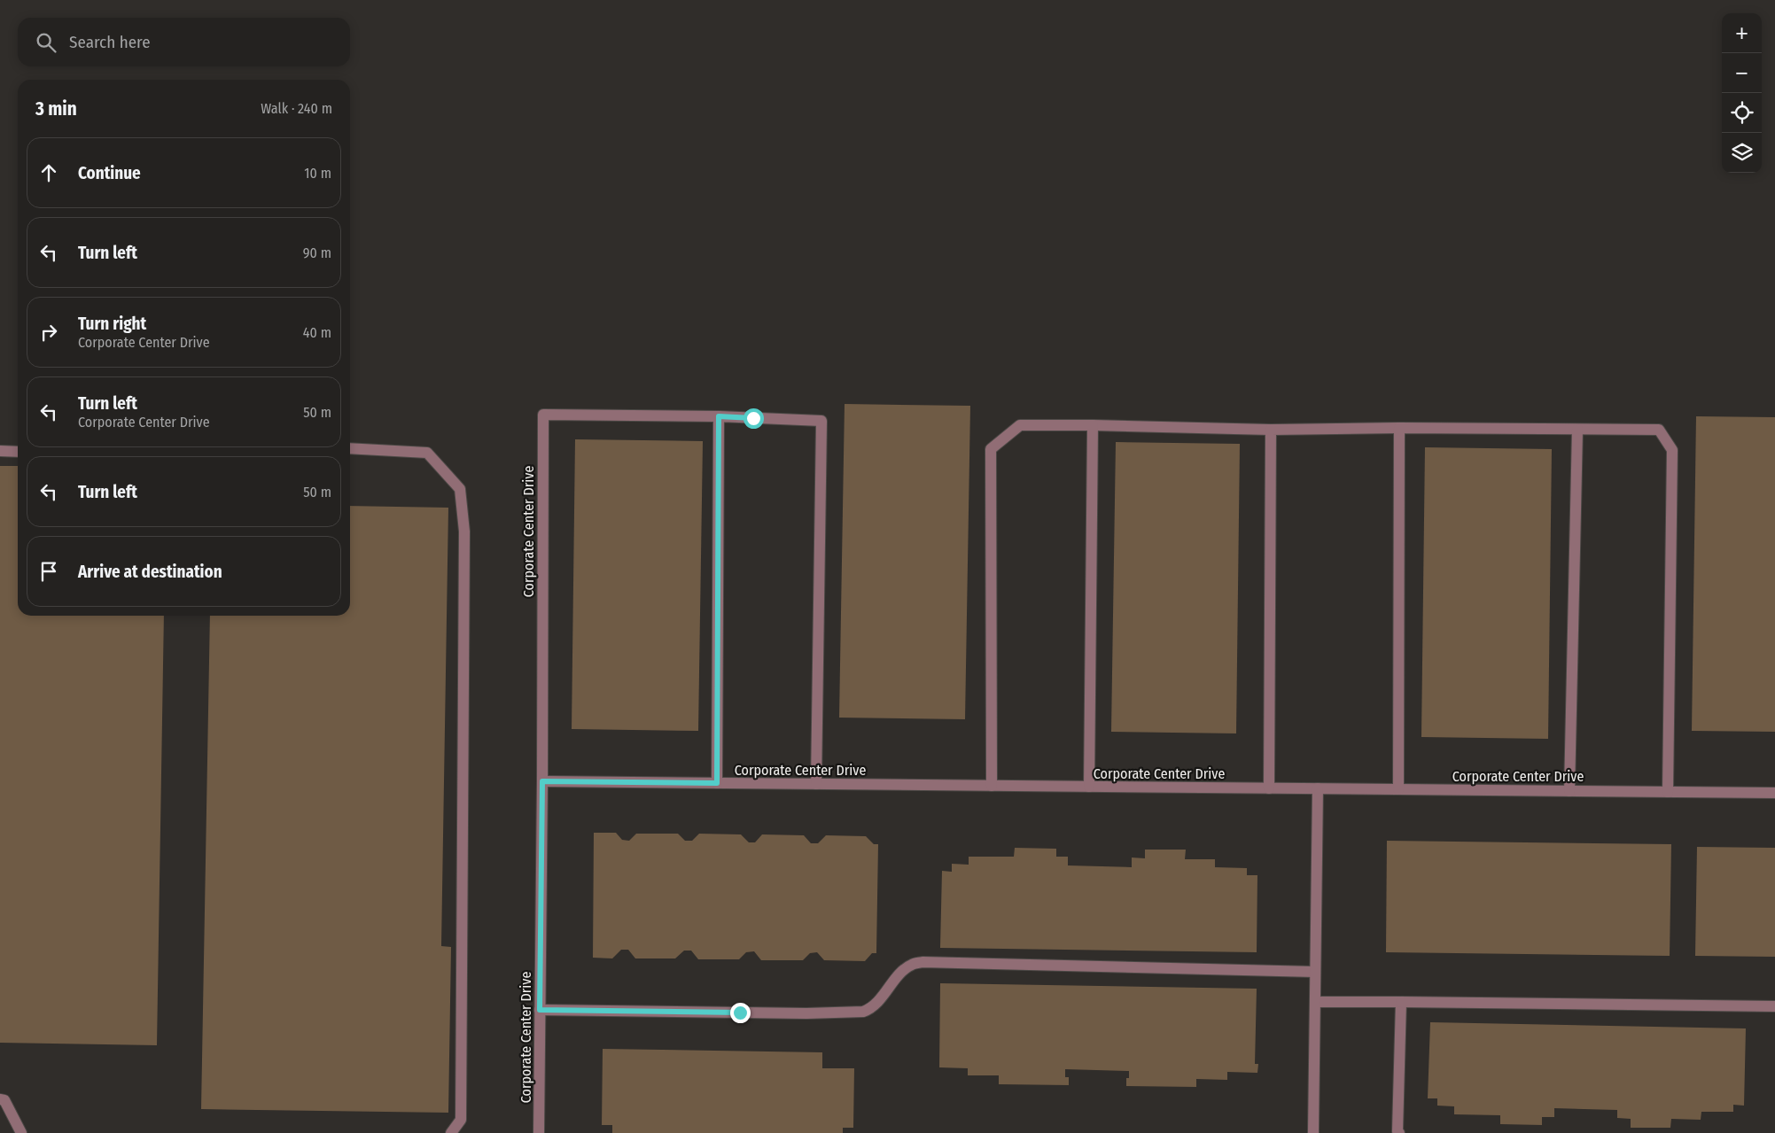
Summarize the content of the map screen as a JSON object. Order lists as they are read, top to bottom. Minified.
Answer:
{"streets":{"street":["Corporate Center Drive"]},"page":{"map_buttons":["+","−"],"search":"Search here","heading":["3 min","Walk · 240 m"],"list":[["Continue","10 m"],["Turn left","90 m"],["Turn right","Corporate Center Drive","40 m"],["Turn left","Corporate Center Drive","50 m"],["Turn left","50 m"],"Arrive at destination"]}}
